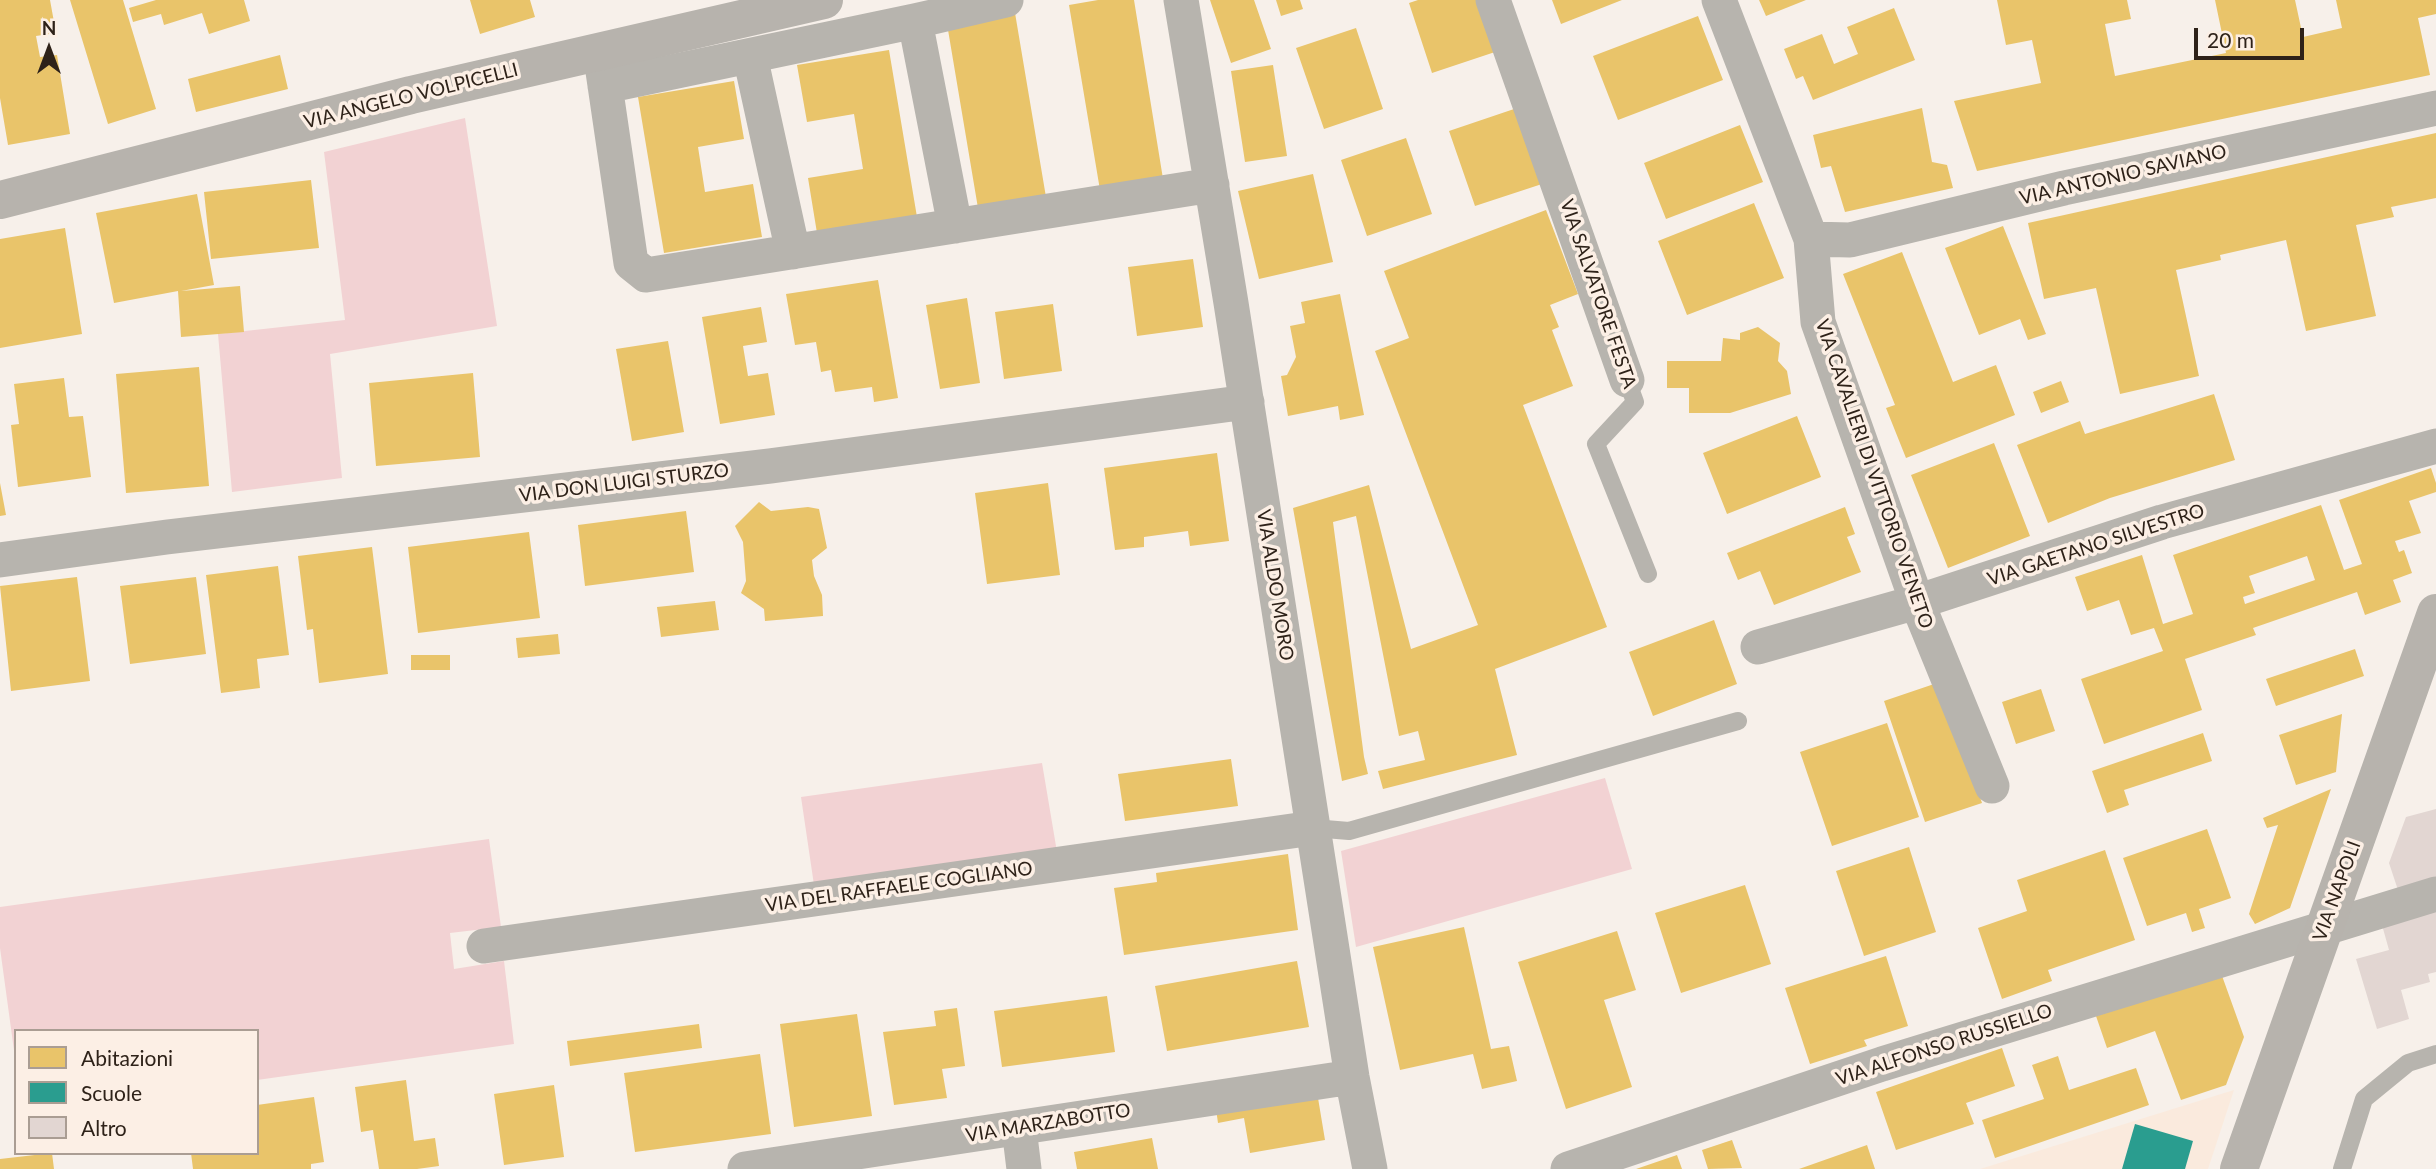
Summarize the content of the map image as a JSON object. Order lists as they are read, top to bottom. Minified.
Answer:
{"streets":{"street":["VIA ANGELO VOLPICELLI","VIA ANTONIO SAVIANO","VIA SALVATORE FESTA","VIA CAVALIERI DI VITTORIO VENETO","VIA DON LUIGI STURZO","VIA GAETANO SILVESTRO","VIA ALDO MORO","VIA DEL RAFFAELE COGLIANO","VIA NAPOLI","VIA ALFONSO RUSSIELLO","VIA MARZABOTTO"]},"crossings":[["VIA ANTONIO SAVIANO","VIA CAVALIERI DI VITTORIO VENETO"],["VIA CAVALIERI DI VITTORIO VENETO","VIA GAETANO SILVESTRO"],["VIA DON LUIGI STURZO","VIA ALDO MORO"],["VIA ALDO MORO","VIA DEL RAFFAELE COGLIANO"],["VIA ALDO MORO","VIA MARZABOTTO"],["VIA NAPOLI","VIA ALFONSO RUSSIELLO"]],"legend":["Abitazioni","Scuole","Altro"],"scale_bar":"20 m","north":"top"}
